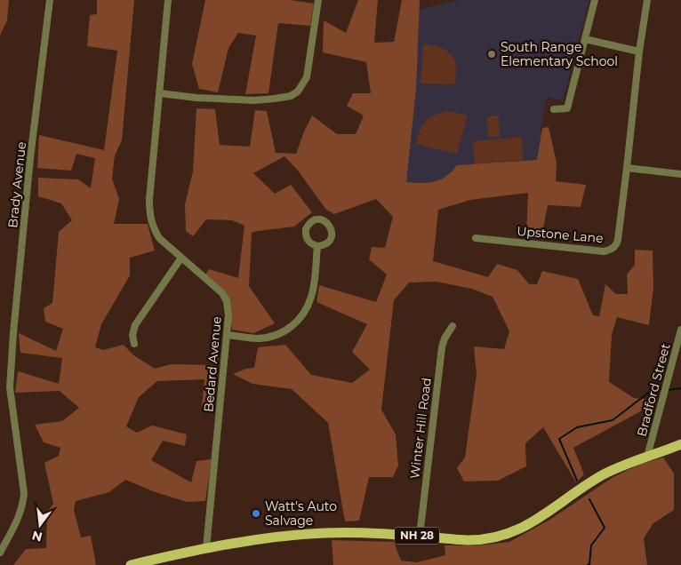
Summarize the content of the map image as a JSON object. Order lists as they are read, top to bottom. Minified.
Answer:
{"streets":{"main road":["NH 28"],"street":["Brady Avenue","Upstone Lane","Bedard Avenue","Bradford Street","Winter Hill Road"]},"crossings":[["Bedard Avenue","NH 28"],["Bradford Street","NH 28"],["Winter Hill Road","NH 28"]],"places":["South Range Elementary School","Watt's Auto Salvage"],"north":"bottom"}
